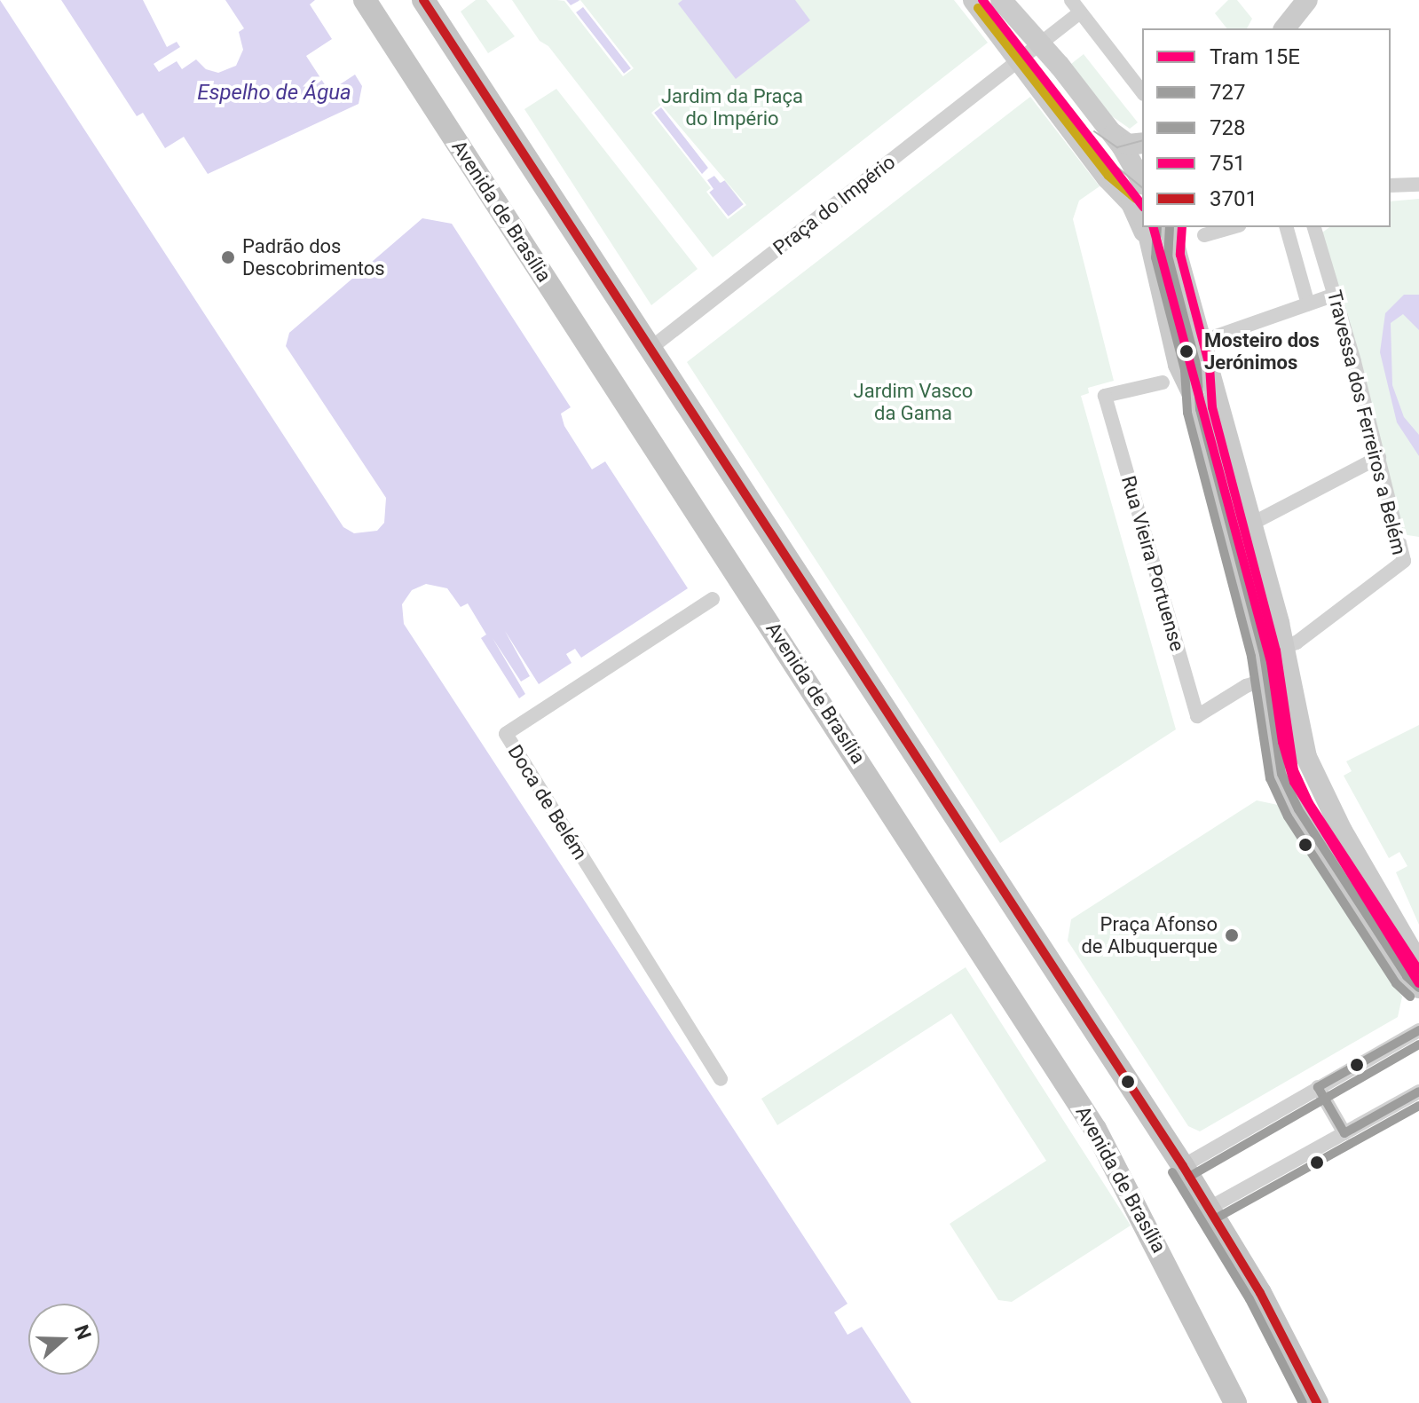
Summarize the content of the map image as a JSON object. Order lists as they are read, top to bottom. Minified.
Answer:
{"streets":{"main road":["Avenida de Brasília"],"street":["Praça do Império","Travessa dos Ferreiros a Belém","Rua Vieira Portuense","Doca de Belém"]},"water":["Espelho de Água"],"parks":["Jardim da Praça do Império","Jardim Vasco da Gama"],"places":["Padrão dos Descobrimentos","Mosteiro dos Jerónimos","Praça Afonso de Albuquerque"],"lines":["tram line 15E","transit line 3701","transit line 727","transit line 728","transit line 751"],"legend":["Tram 15E","727","728","751","3701"],"north":"right"}
